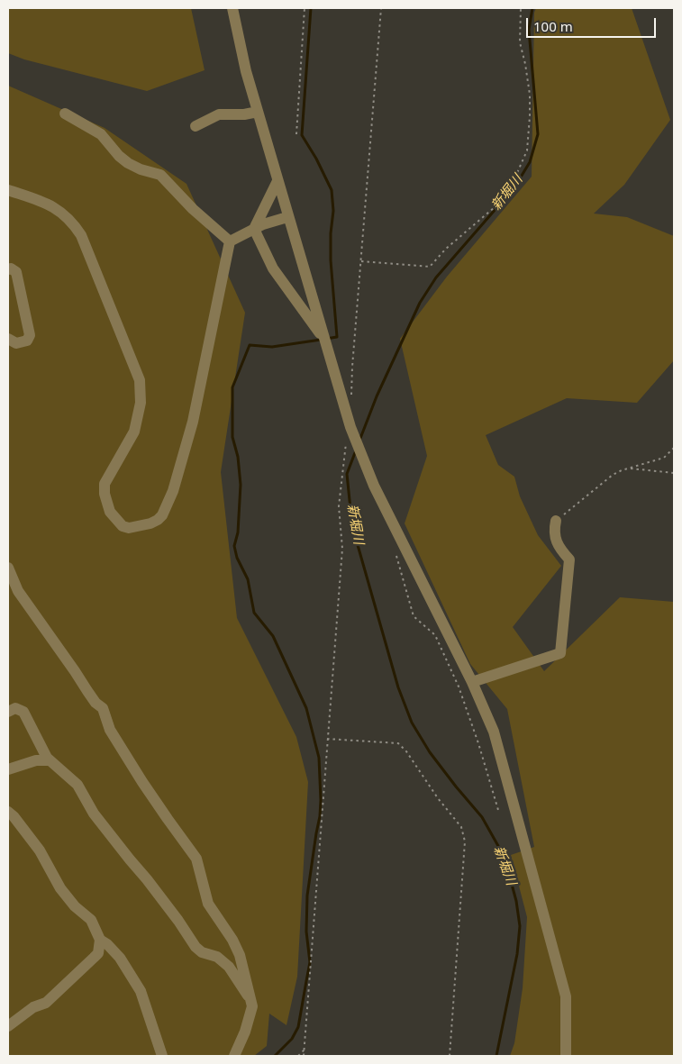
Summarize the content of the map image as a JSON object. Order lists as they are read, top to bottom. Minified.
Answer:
{"water":["新堀川"],"scale_bar":"100 m"}
